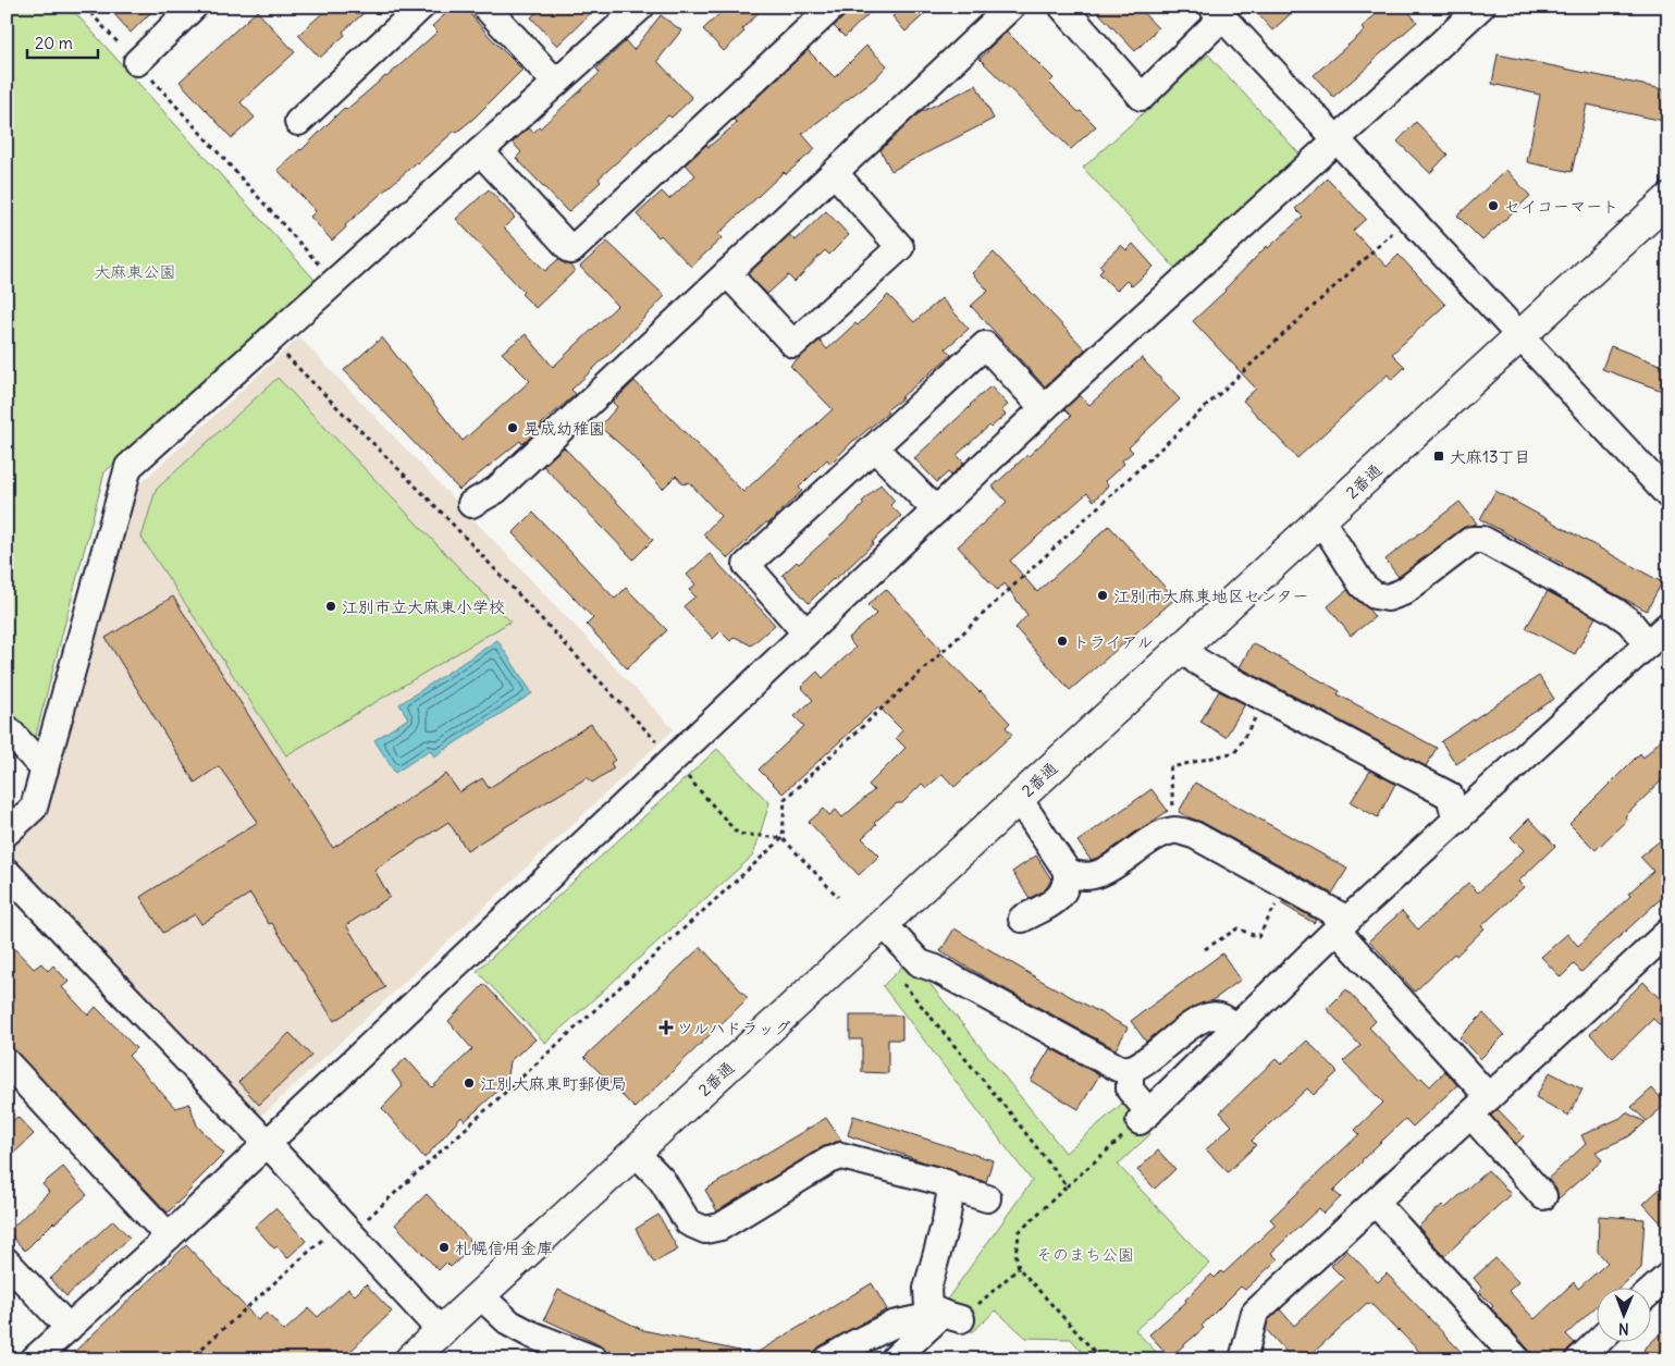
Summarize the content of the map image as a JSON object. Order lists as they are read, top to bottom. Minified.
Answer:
{"streets":{"main road":["2番通"]},"parks":["大麻東公園","そのまち公園"],"places":{"other":["セイコーマート","晃成幼稚園","江別市大麻東地区センター","江別市立大麻東小学校","トライアル","江別大麻東町郵便局","札幌信用金庫"],"transit":["大麻13丁目"],"health":["ツルハドラッグ"]},"scale_bar":"20 m","north":"bottom"}
